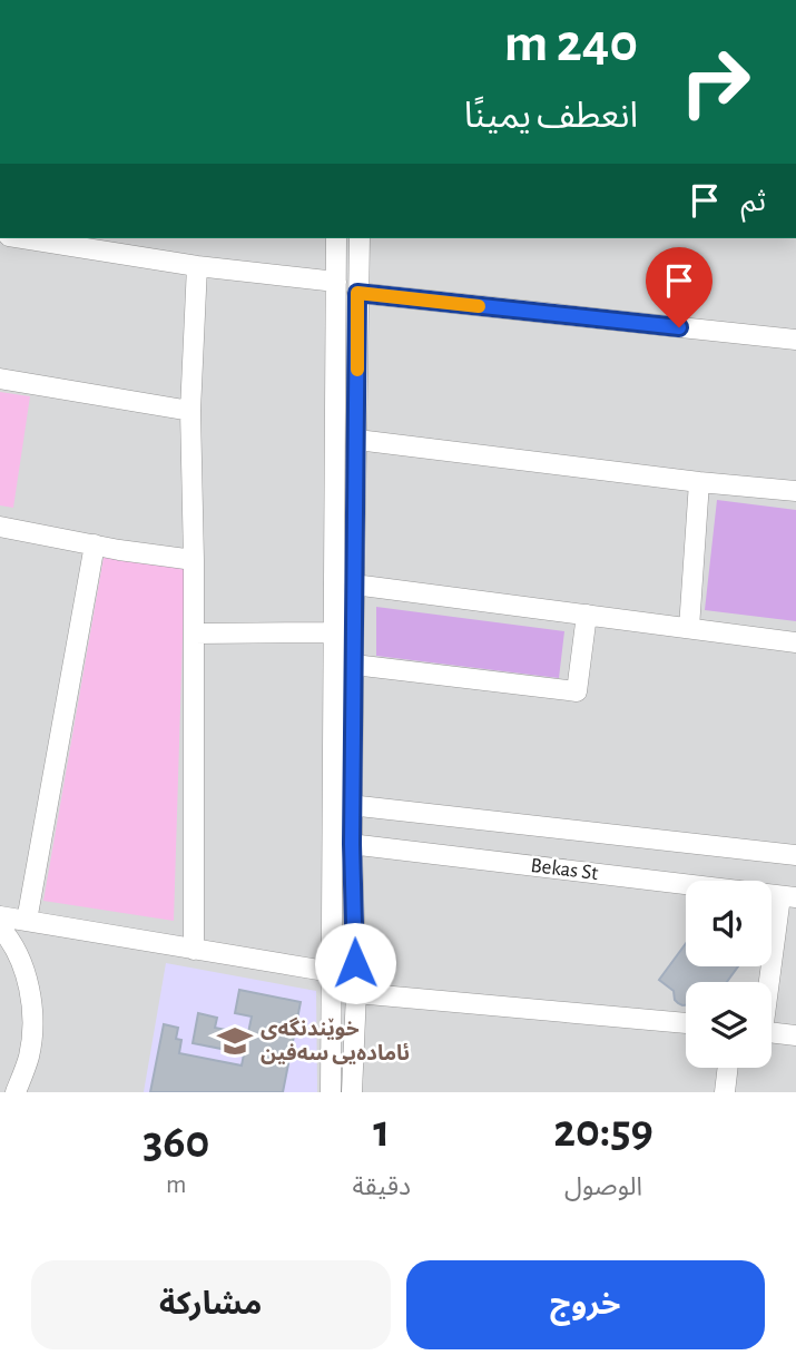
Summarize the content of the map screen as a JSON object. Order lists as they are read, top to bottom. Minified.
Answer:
{"streets":{"street":["Bekas St"]},"places":{"school or university":["خوێندنگەی ئامادەیی سەفین"]},"page":{"turn":["240 m","انعطف يمينًا"],"then":"ثم","eta":["20:59","الوصول","1","دقيقة","360","m"],"buttons":["خروج","مشاركة"]}}
